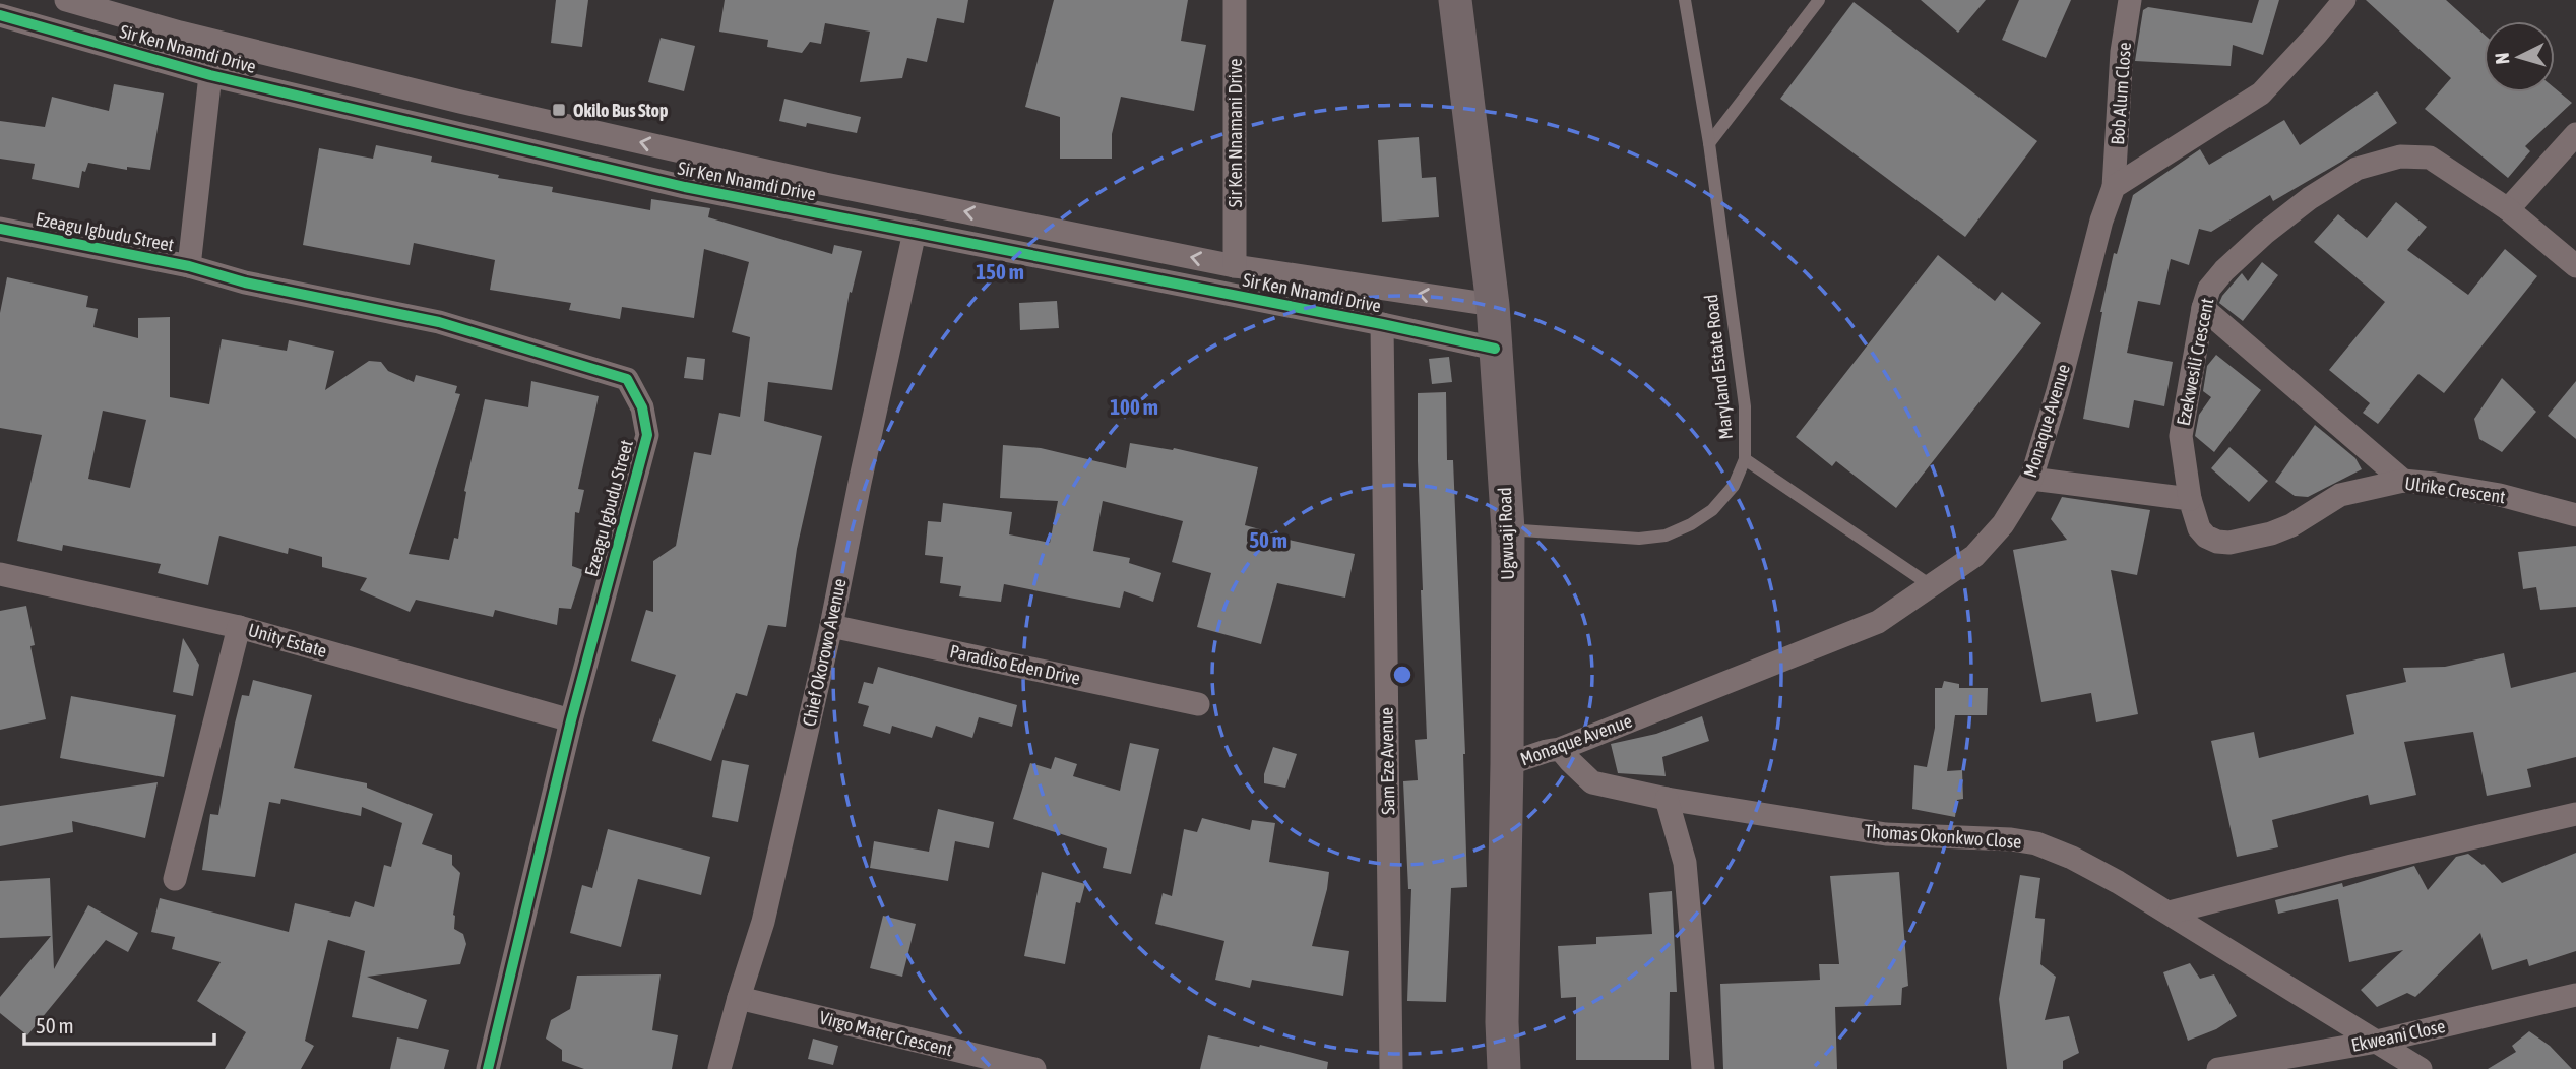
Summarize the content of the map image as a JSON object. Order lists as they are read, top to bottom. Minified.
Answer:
{"streets":{"main road":["Ugwuaji Road"],"street":["Sir Ken Nnamdi Drive","Bob Alum Close","Sir Ken Nnamani Drive","Ezeagu Igbudu Street","Ezekwesili Crescent","Monaque Avenue","Ulrike Crescent","Unity Estate","Chief Okorowo Avenue","Paradiso Eden Drive","Sam Eze Avenue","Thomas Okonkwo Close","Virgo Mater Crescent","Ekweani Close"],"lane":["Maryland Estate Road"]},"crossings":[["Sir Ken Nnamdi Drive","Sir Ken Nnamani Drive"],["Sir Ken Nnamdi Drive","Ugwuaji Road"],["Sir Ken Nnamdi Drive","Chief Okorowo Avenue"],["Sir Ken Nnamdi Drive","Sam Eze Avenue"],["Bob Alum Close","Monaque Avenue"],["Ezeagu Igbudu Street","Unity Estate"],["Ezekwesili Crescent","Ulrike Crescent"],["Maryland Estate Road","Ugwuaji Road"],["Monaque Avenue","Ugwuaji Road"],["Monaque Avenue","Thomas Okonkwo Close"],["Chief Okorowo Avenue","Paradiso Eden Drive"],["Chief Okorowo Avenue","Virgo Mater Crescent"],["Thomas Okonkwo Close","Ekweani Close"]],"places":{"transit":["Okilo Bus Stop"]},"scale_bar":"50 m","north":"left","rings":["150 m","100 m","50 m"]}
